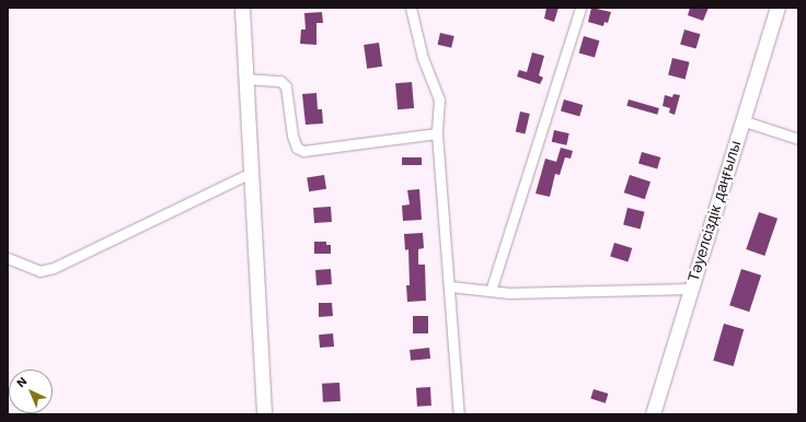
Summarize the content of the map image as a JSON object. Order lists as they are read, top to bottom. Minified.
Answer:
{"streets":{"street":["Тәуелсіздік даңғылы"]},"north":"top left"}
